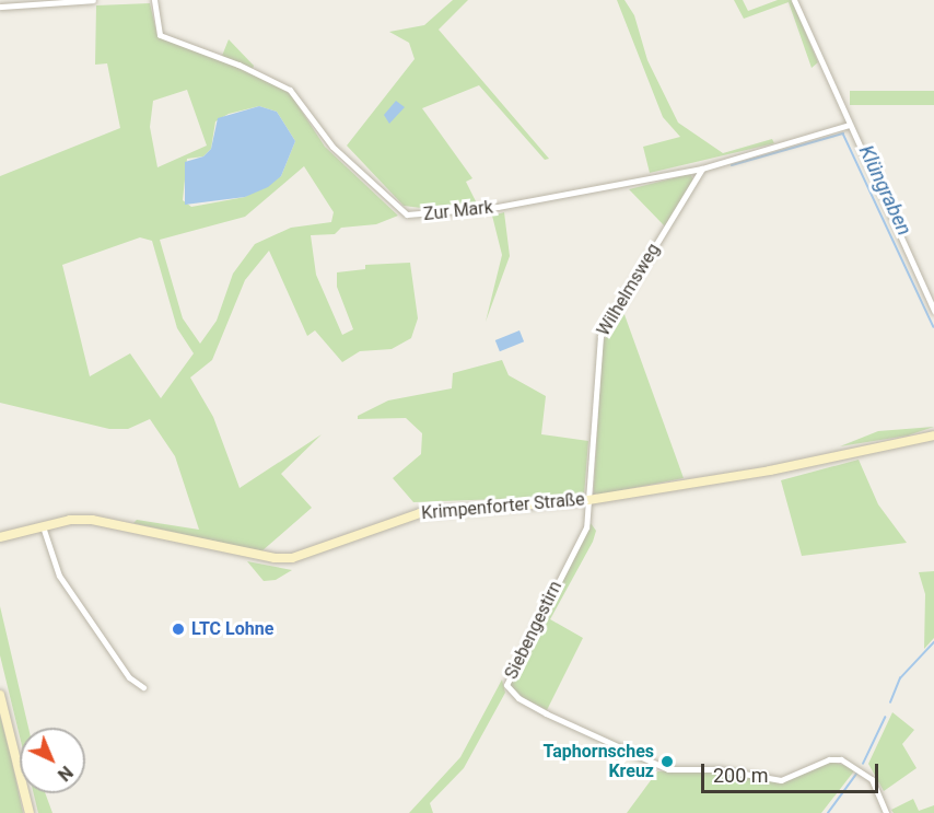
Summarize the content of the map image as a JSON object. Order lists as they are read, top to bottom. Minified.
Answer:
{"streets":{"street":["Zur Mark","Wilhelmsweg","Krimpenforter Straße","Siebengestirn"]},"crossings":[["Zur Mark","Wilhelmsweg"],["Wilhelmsweg","Krimpenforter Straße"],["Wilhelmsweg","Siebengestirn"],["Krimpenforter Straße","Siebengestirn"]],"water":["Klüngraben"],"places":["LTC Lohne","Taphornsches Kreuz"],"scale_bar":"200 m","north":"bottom right"}
